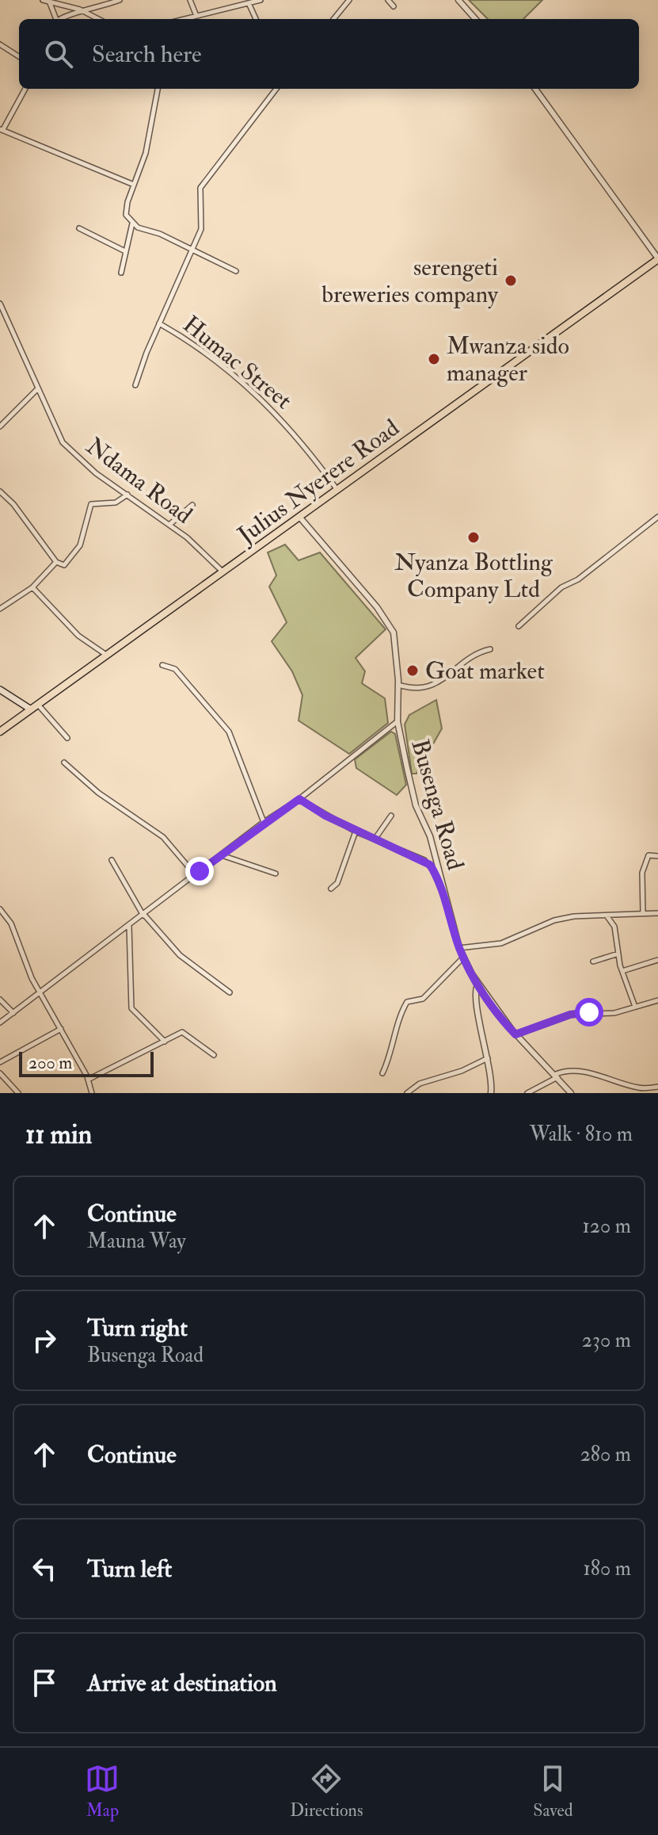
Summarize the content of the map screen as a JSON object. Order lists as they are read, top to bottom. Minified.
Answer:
{"streets":{"highway":["Julius Nyerere Road"],"street":["Humac Street","Ndama Road","Busenga Road"]},"crossings":[["Humac Street","Julius Nyerere Road"],["Ndama Road","Julius Nyerere Road"],["Julius Nyerere Road","Busenga Road"]],"places":["serengeti breweries company","Mwanza sido manager","Nyanza Bottling Company Ltd","Goat market"],"scale_bar":"200 m","page":{"search":"Search here","scale":"200 m","heading":["11 min","Walk · 810 m"],"list":[["Continue","Mauna Way","120 m"],["Turn right","Busenga Road","230 m"],["Continue","280 m"],["Turn left","180 m"],"Arrive at destination"],"nav":["Map","Directions","Saved"]}}
